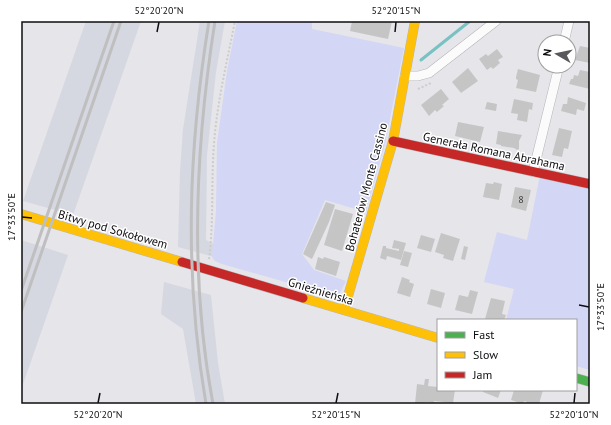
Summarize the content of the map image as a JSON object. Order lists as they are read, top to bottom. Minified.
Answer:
{"streets":{"street":["Generała Romana Abrahama","Bohaterów Monte Cassino","Bitwy pod Sokołowem","Gnieźnieńska"]},"crossings":[["Generała Romana Abrahama","Bohaterów Monte Cassino"],["Bohaterów Monte Cassino","Gnieźnieńska"],["Bitwy pod Sokołowem","Gnieźnieńska"]],"house_numbers":["8"],"legend":["Fast","Slow","Jam"],"north":"left","coordinates":["52°20'20\"N","52°20'15\"N","17°33'50\"E","52°20'10\"N"]}
